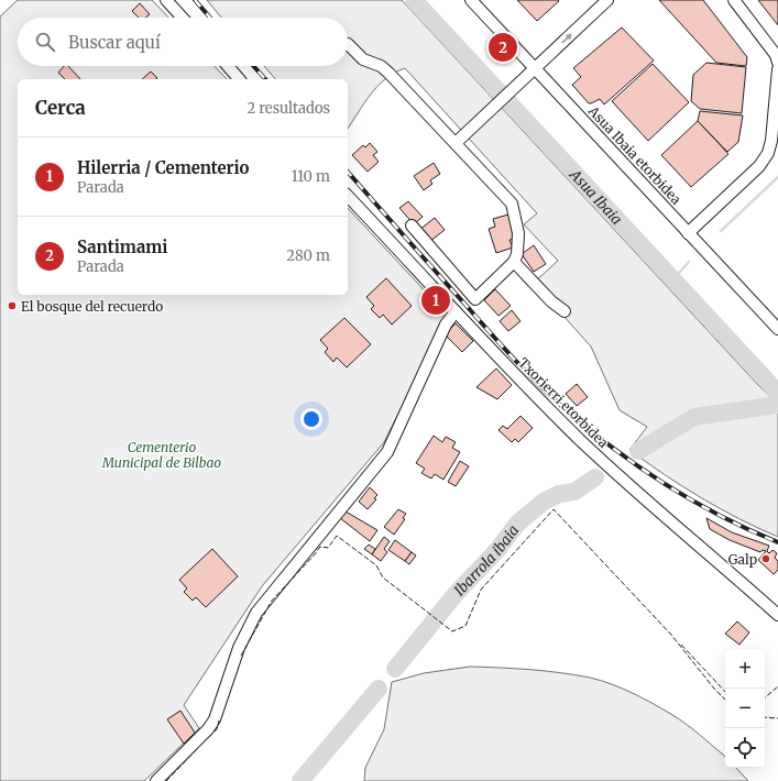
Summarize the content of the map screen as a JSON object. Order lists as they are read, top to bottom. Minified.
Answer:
{"streets":{"street":["Asua Ibaia etorbidea","Txorierri etorbidea"]},"water":["Asua Ibaia","Ibarrola ibaia"],"parks":["Cementerio Municipal de Bilbao"],"places":["El bosque del recuerdo","Galp"],"page":{"search":"Buscar aquí","pins":["2","1"],"heading":["Cerca","2 resultados"],"list":[{"mark":"1","name":"Hilerria / Cementerio","note":"Parada","value":"110 m"},{"mark":"2","name":"Santimami","note":"Parada","value":"280 m"}],"map_buttons":["+","−"]}}
